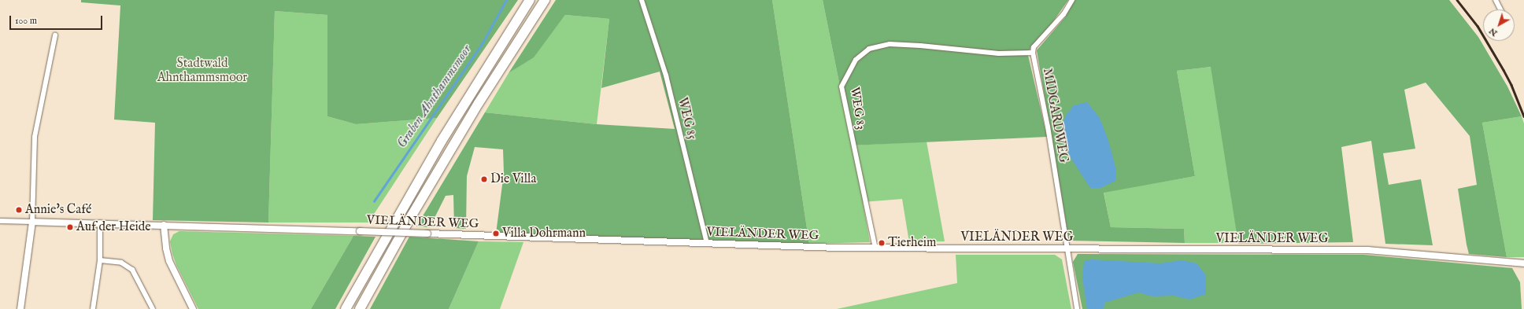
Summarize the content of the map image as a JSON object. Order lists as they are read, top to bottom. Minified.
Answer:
{"streets":{"street":["WEG 83","MIDGARDWEG","WEG 85","VIELÄNDER WEG"]},"crossings":[["WEG 83","MIDGARDWEG"],["WEG 83","VIELÄNDER WEG"],["MIDGARDWEG","VIELÄNDER WEG"],["WEG 85","VIELÄNDER WEG"]],"water":["Graben Ahnthammsmoor"],"parks":["Stadtwald Ahnthammsmoor"],"places":["Die Villa","Annie's Café","Auf der Heide","Villa Dohrmann","Tierheim"],"scale_bar":"100 m","north":"bottom left"}
